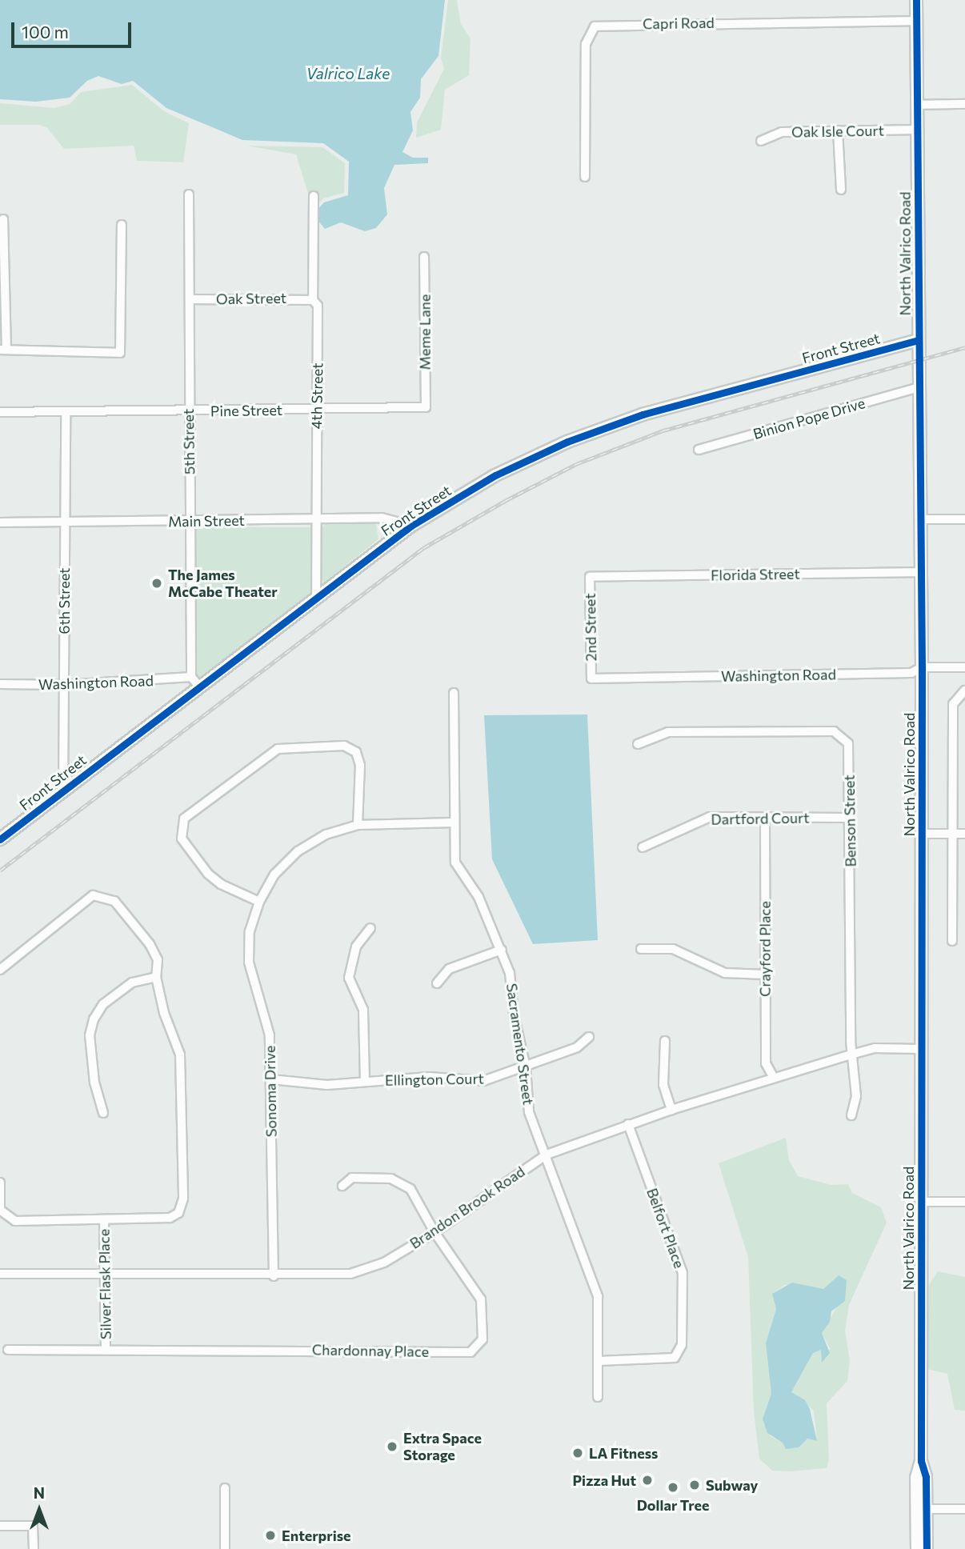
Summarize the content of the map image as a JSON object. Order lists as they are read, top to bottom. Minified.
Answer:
{"streets":{"street":["Capri Road","Oak Isle Court","North Valrico Road","Oak Street","Meme Lane","Front Street","4th Street","Pine Street","Binion Pope Drive","5th Street","Main Street","Florida Street","6th Street","2nd Street","Washington Road","Dartford Court","Benson Street","Crayford Place","Sacramento Street","Ellington Court","Sonoma Drive","Brandon Brook Road","Belfort Place","Silver Flask Place","Chardonnay Place"]},"crossings":[["Capri Road","North Valrico Road"],["Oak Isle Court","North Valrico Road"],["North Valrico Road","Front Street"],["North Valrico Road","Binion Pope Drive"],["North Valrico Road","Florida Street"],["North Valrico Road","Washington Road"],["North Valrico Road","Brandon Brook Road"],["Oak Street","4th Street"],["Oak Street","5th Street"],["Meme Lane","Pine Street"],["Front Street","4th Street"],["Front Street","Main Street"],["Front Street","6th Street"],["4th Street","Pine Street"],["4th Street","Main Street"],["Pine Street","5th Street"],["Pine Street","6th Street"],["5th Street","Main Street"],["5th Street","Washington Road"],["Main Street","6th Street"],["Florida Street","2nd Street"],["6th Street","Washington Road"],["2nd Street","Washington Road"],["Dartford Court","Benson Street"],["Dartford Court","Crayford Place"],["Benson Street","Brandon Brook Road"],["Crayford Place","Brandon Brook Road"],["Sacramento Street","Ellington Court"],["Sacramento Street","Sonoma Drive"],["Sacramento Street","Brandon Brook Road"],["Sacramento Street","Belfort Place"],["Ellington Court","Sonoma Drive"],["Sonoma Drive","Brandon Brook Road"],["Brandon Brook Road","Belfort Place"],["Brandon Brook Road","Silver Flask Place"],["Brandon Brook Road","Chardonnay Place"],["Silver Flask Place","Chardonnay Place"]],"water":["Valrico Lake"],"places":["The James McCabe Theater","Extra Space Storage","LA Fitness","Pizza Hut","Subway","Dollar Tree","Enterprise"],"scale_bar":"100 m","north":"top"}
